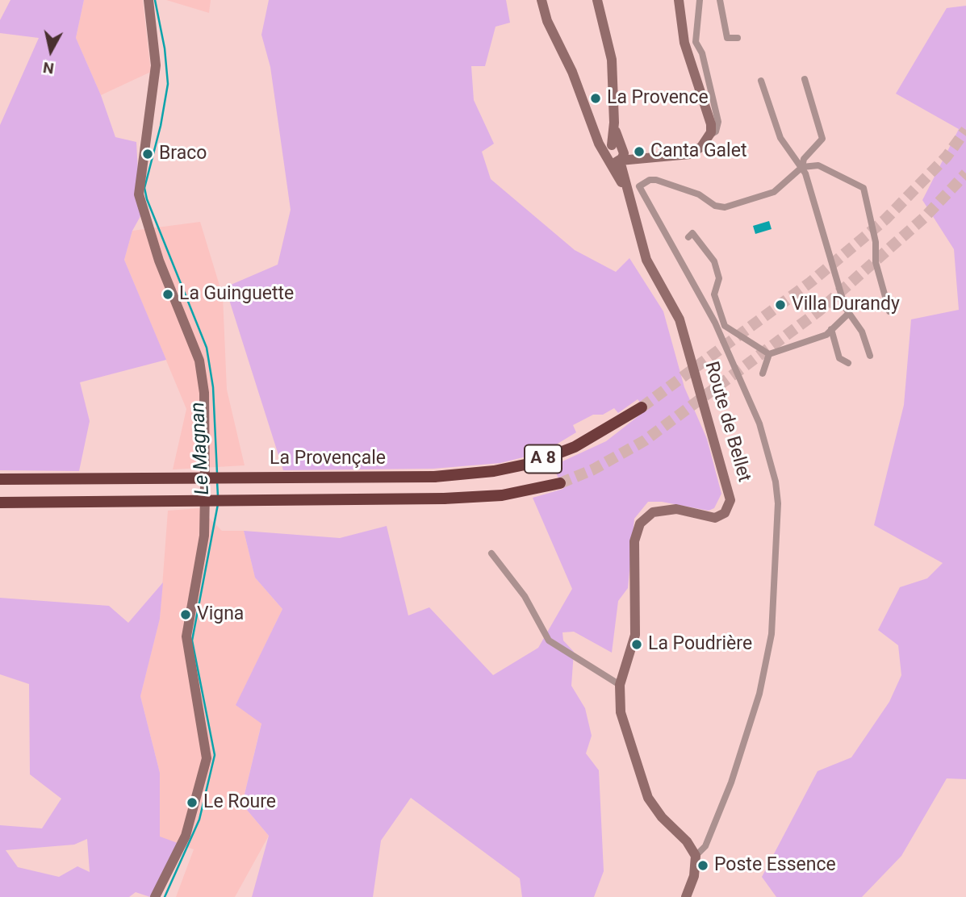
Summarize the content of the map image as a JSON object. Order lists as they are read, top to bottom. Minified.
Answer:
{"streets":{"highway":["La Provençale","A 8"],"street":["Route de Bellet"]},"water":["Le Magnan"],"places":["La Provence","Canta Galet","Braco","La Guinguette","Villa Durandy","Vigna","La Poudrière","Le Roure","Poste Essence"],"north":"bottom"}
